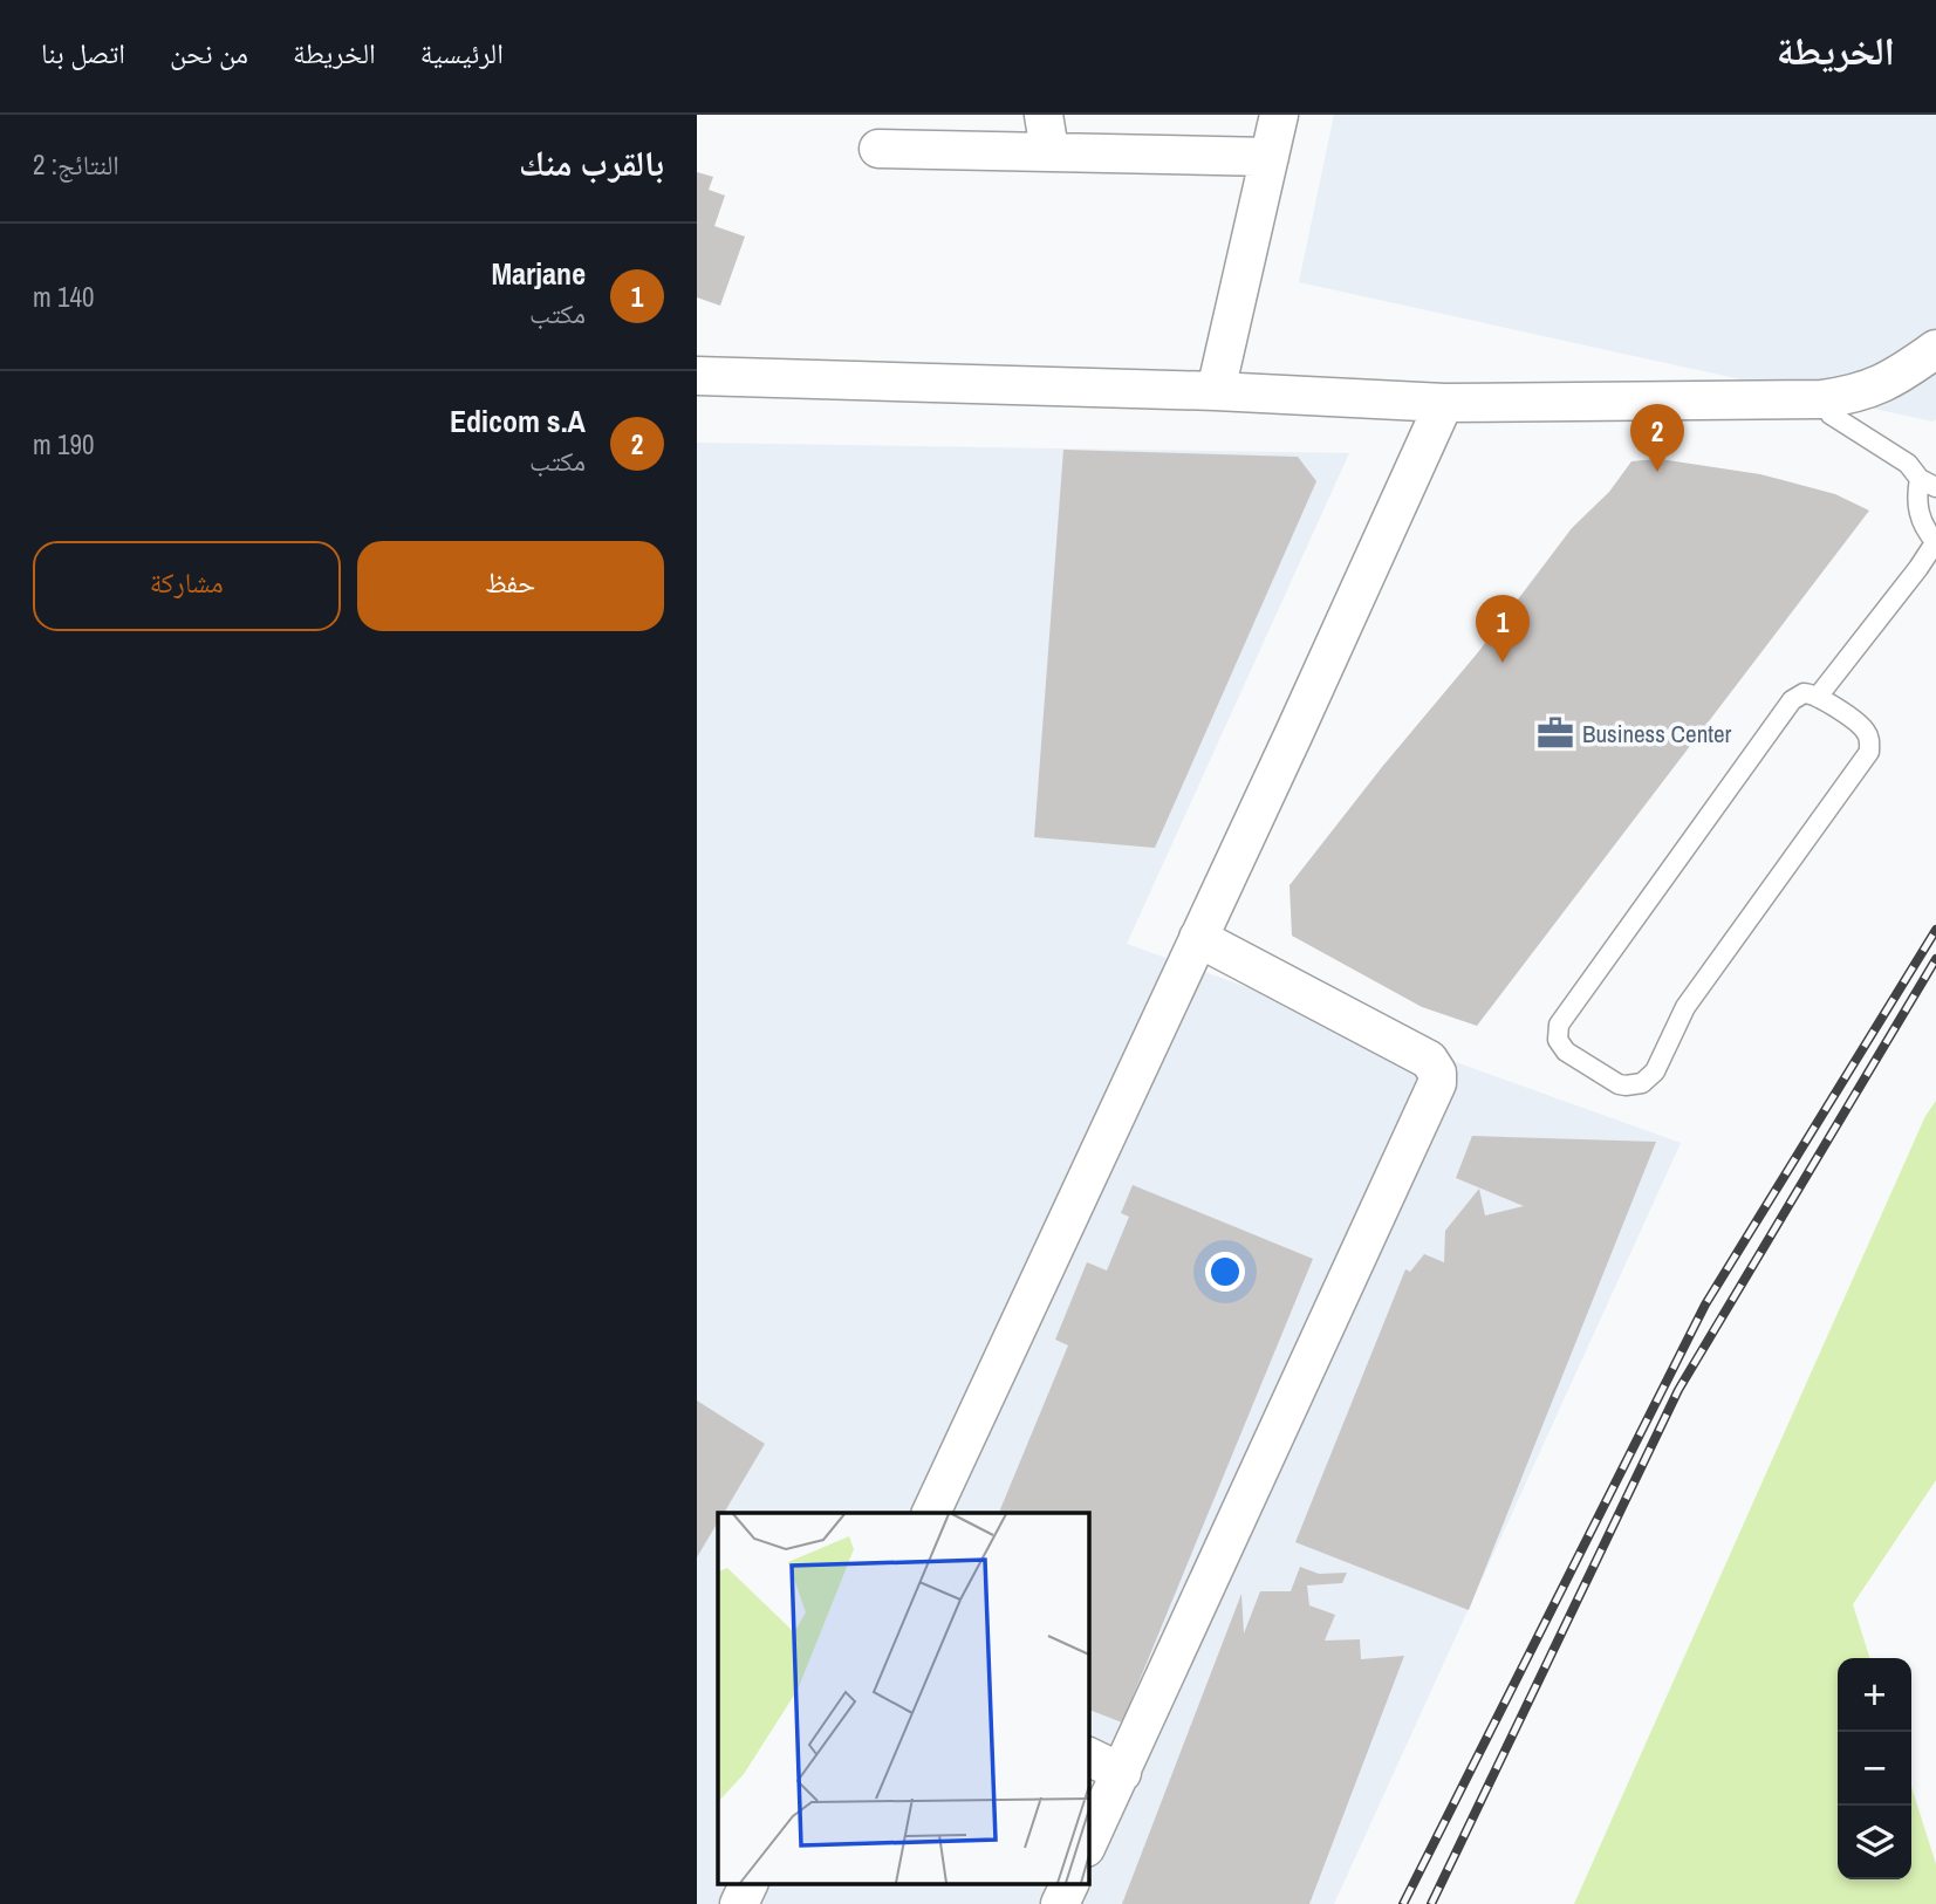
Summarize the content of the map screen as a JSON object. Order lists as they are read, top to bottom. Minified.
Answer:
{"places":{"office":["Business Center"]},"page":{"header":"الخريطة","nav":["الرئيسية","الخريطة","من نحن","اتصل بنا"],"heading":["بالقرب منك","النتائج: 2"],"list":[{"mark":"1","name":"Marjane","note":"مكتب","value":"140 m"},{"mark":"2","name":"Edicom s.A","note":"مكتب","value":"190 m"}],"pins":["2","1"],"buttons":["حفظ","مشاركة"],"map_buttons":["+","−"]}}
